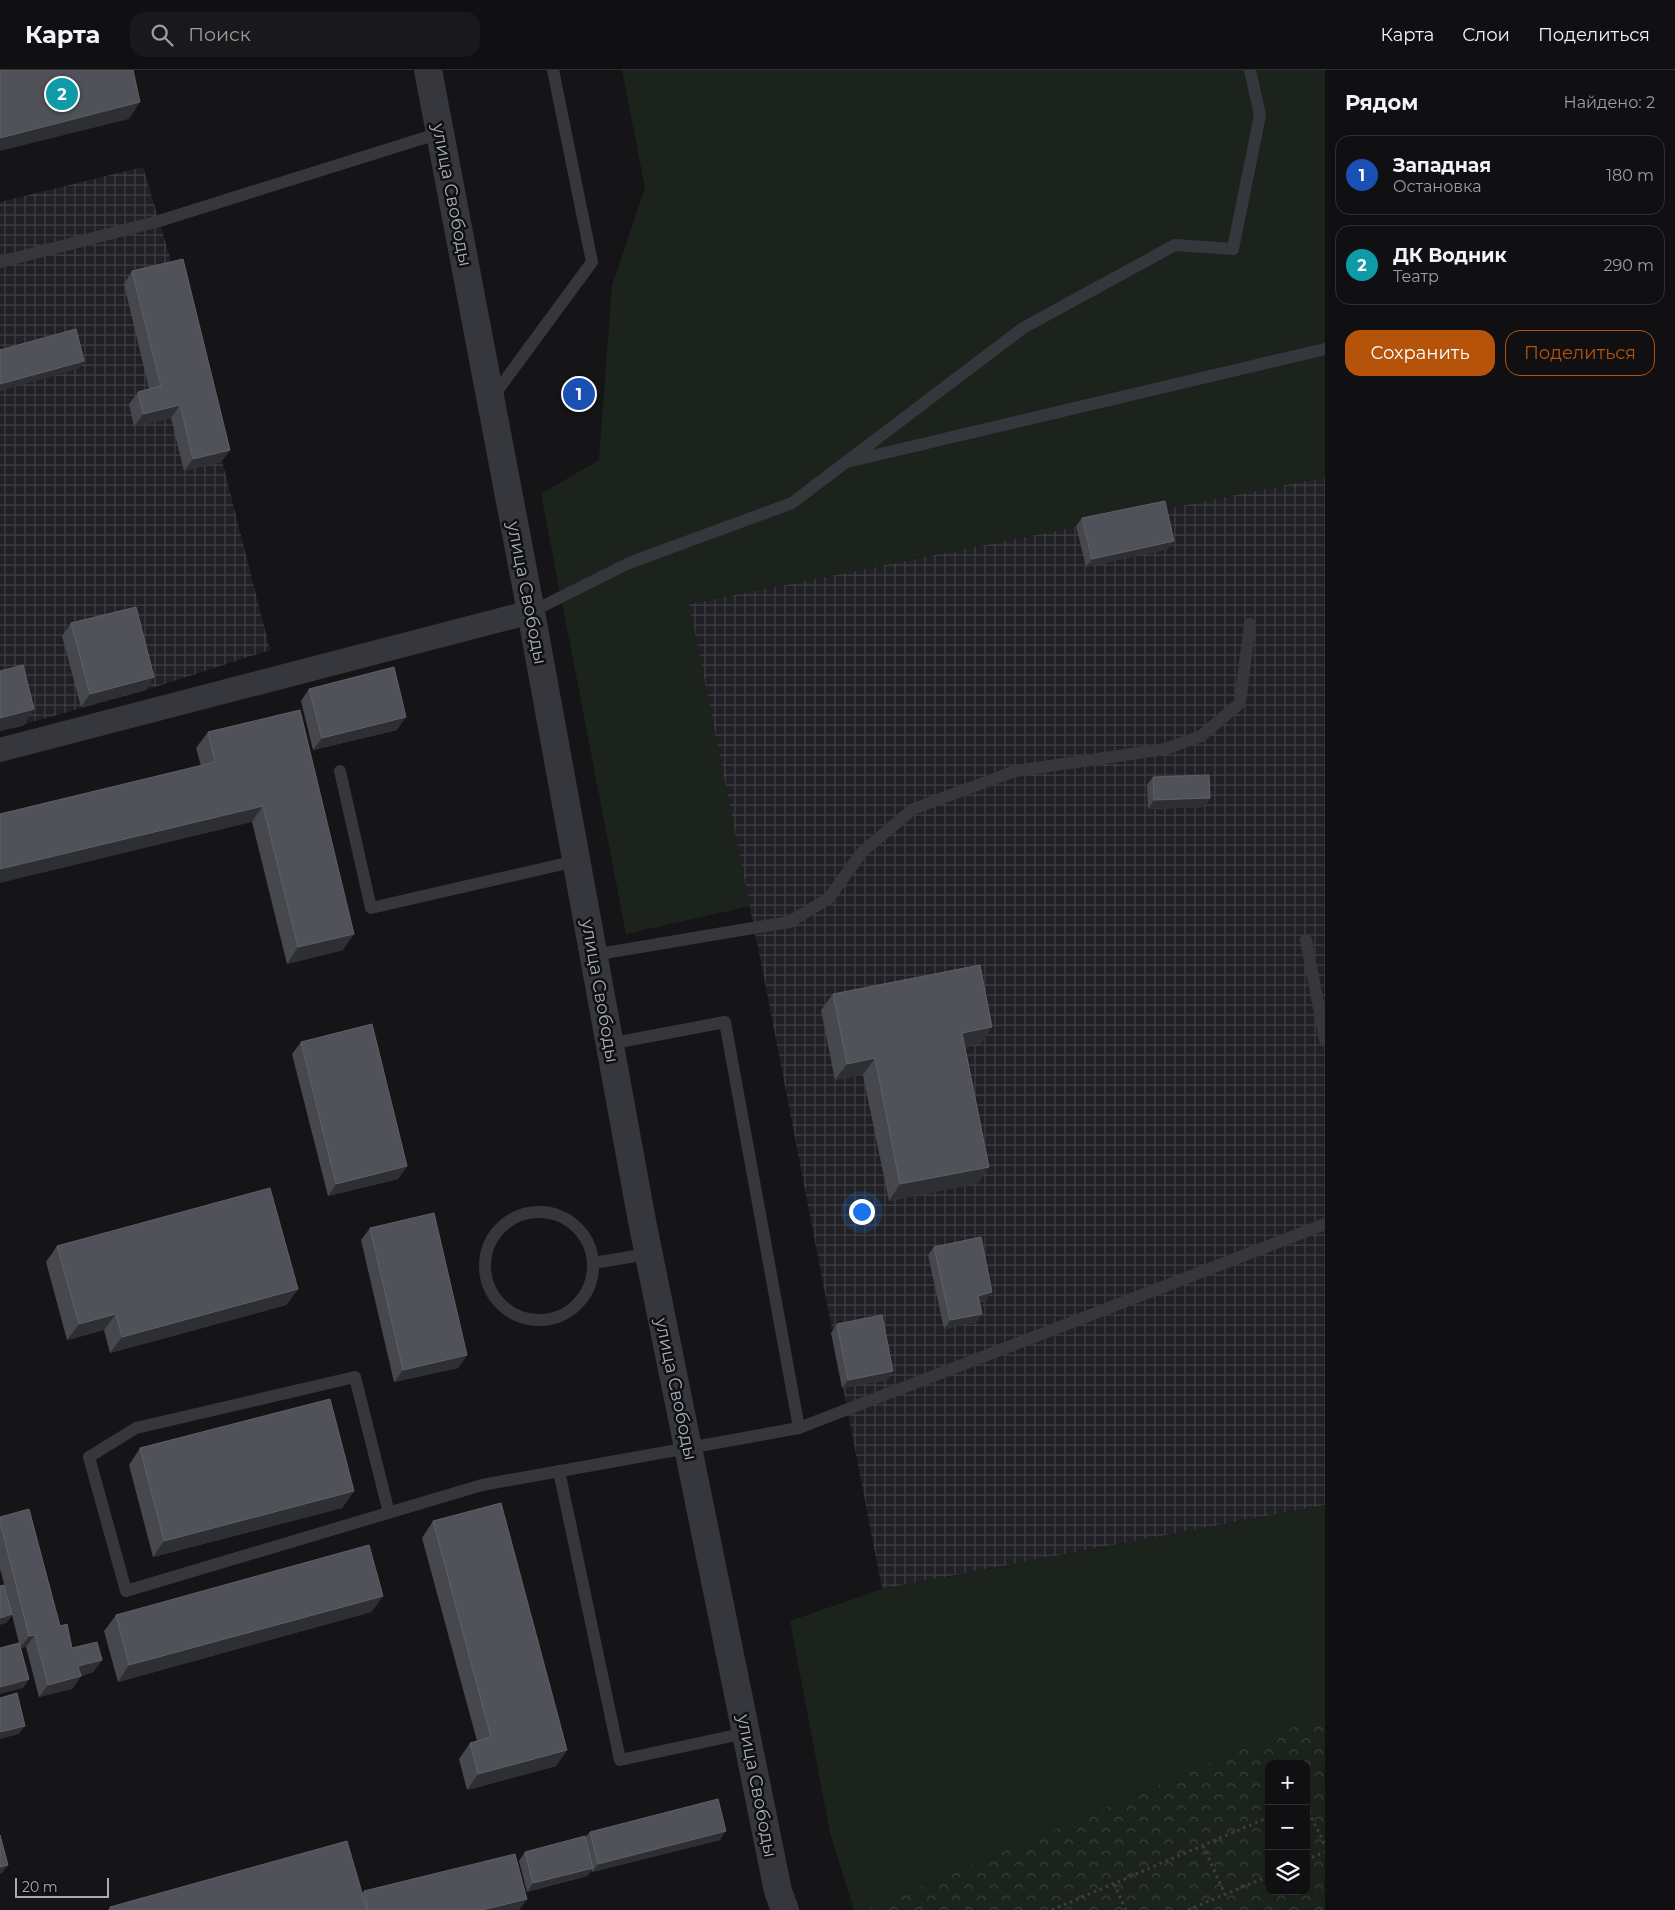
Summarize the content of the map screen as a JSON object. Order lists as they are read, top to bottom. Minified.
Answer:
{"streets":{"street":["улица Свободы"]},"scale_bar":"20 m","page":{"header":"Карта","search":"Поиск","nav":["Карта","Слои","Поделиться"],"heading":["Рядом","Найдено: 2"],"pins":["2","1"],"list":[{"mark":"1","name":"Западная","note":"Остановка","value":"180 m"},{"mark":"2","name":"ДК Водник","note":"Театр","value":"290 m"}],"buttons":["Сохранить","Поделиться"],"map_buttons":["+","−"],"scale":"20 m"}}
